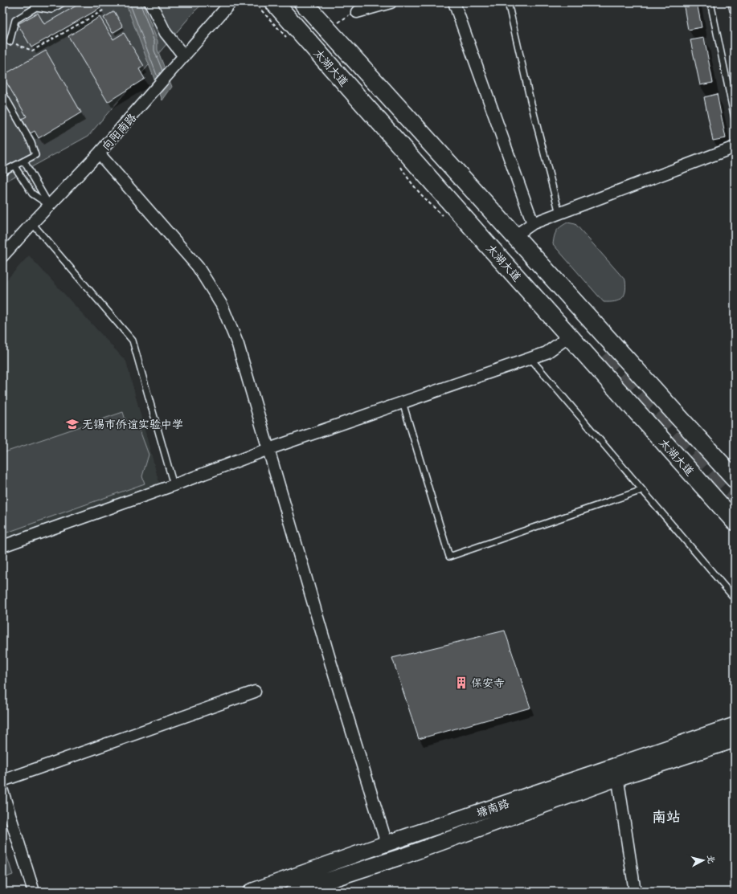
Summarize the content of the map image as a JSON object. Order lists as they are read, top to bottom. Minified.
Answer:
{"streets":{"main road":["太湖大道","塘南路"],"street":["向阳南路"]},"districts":["南站"],"places":{"school or university":["无锡市侨谊实验中学"],"building":["保安寺"]},"north":"right"}
